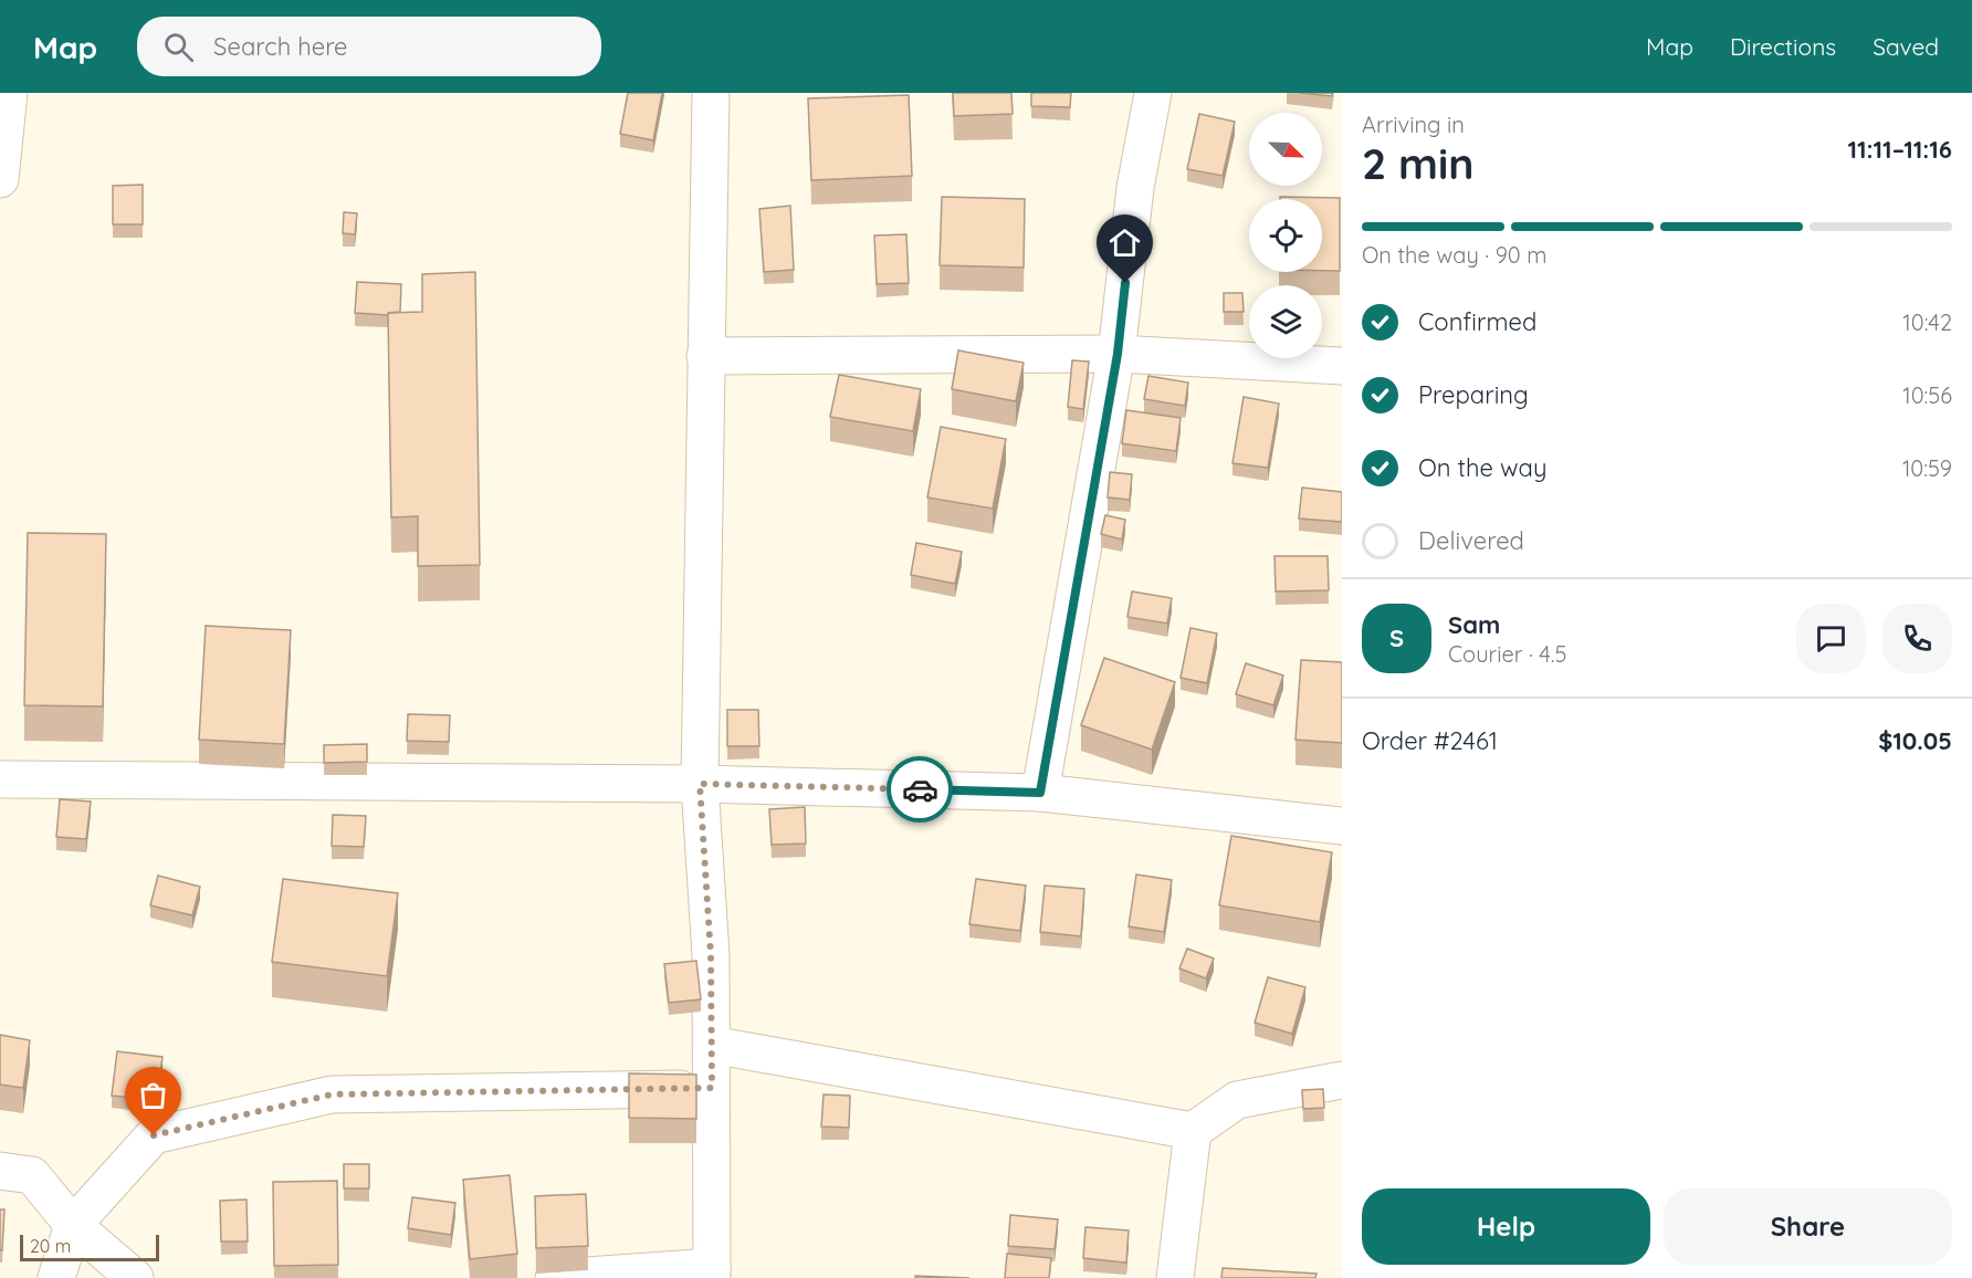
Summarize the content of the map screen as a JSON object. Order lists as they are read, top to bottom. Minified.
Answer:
{"scale_bar":"20 m","north":"bottom right","page":{"header":"Map","search":"Search here","nav":["Map","Directions","Saved"],"heading":["2 min","Arriving in","11:11–11:16"],"panel":["Sam","Courier · 4.5","Order #2461","$10.05"],"bar":"On the way · 90 m","list":[["Confirmed","10:42"],["Preparing","10:56"],["On the way","10:59"],"Delivered"],"round":"S","buttons":["Help","Share"],"scale":"20 m"}}
